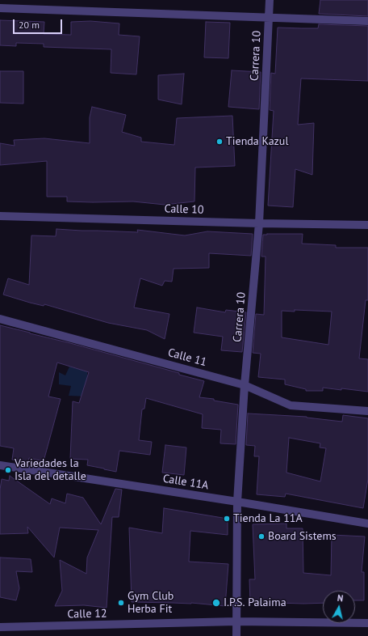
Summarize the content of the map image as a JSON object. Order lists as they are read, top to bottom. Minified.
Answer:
{"streets":{"street":["Carrera 10","Calle 10","Calle 11","Calle 11A","Calle 12"]},"crossings":[["Carrera 10","Calle 10"],["Carrera 10","Calle 11"],["Carrera 10","Calle 11A"],["Carrera 10","Calle 12"]],"places":["Tienda Kazul","Variedades la Isla del detalle","Tienda La 11A","Board Sistems","Gym Club Herba Fit","I.P.S. Palaima"],"scale_bar":"20 m","north":"top"}
